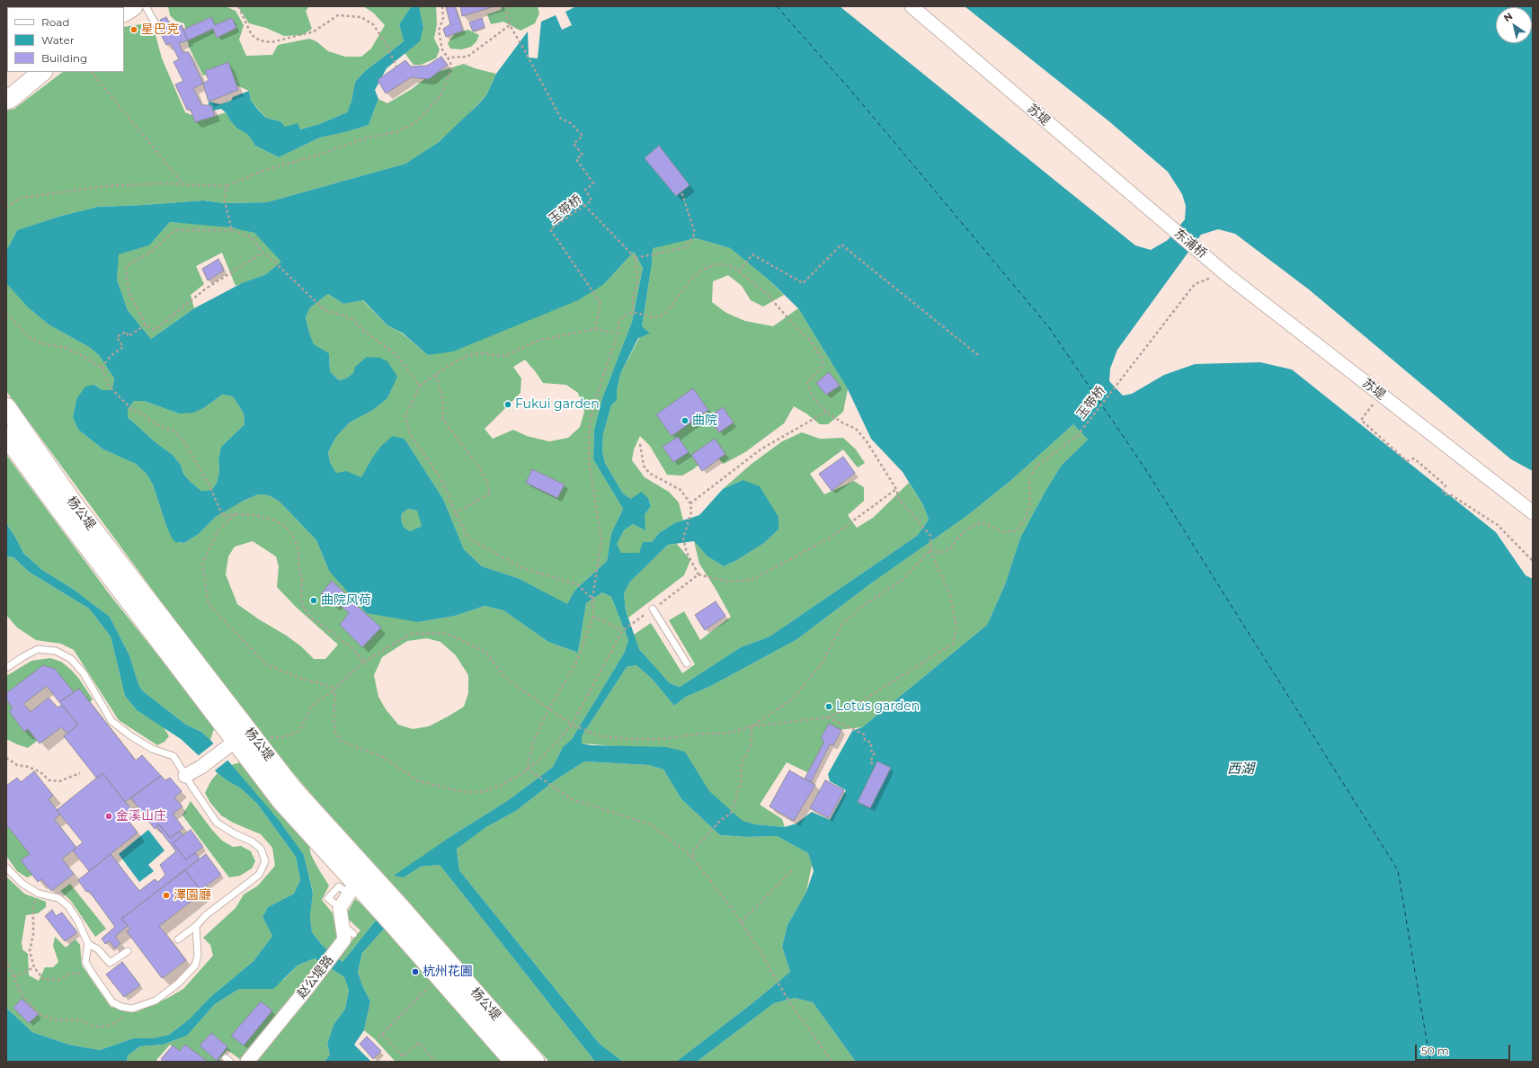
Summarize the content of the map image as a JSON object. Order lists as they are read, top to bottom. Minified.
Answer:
{"streets":{"main road":["杨公堤"],"street":["苏堤","东浦桥","赵公堤路"],"path":["玉带桥"]},"crossings":[["苏堤","玉带桥"],["苏堤","东浦桥"],["杨公堤","赵公堤路"]],"water":["西湖"],"places":["星巴克","Fukui garden","曲院","曲院风荷","Lotus garden","金溪山庄","澤園廳","杭州花圃"],"legend":["Road","Water","Building"],"scale_bar":"50 m","north":"top left"}
